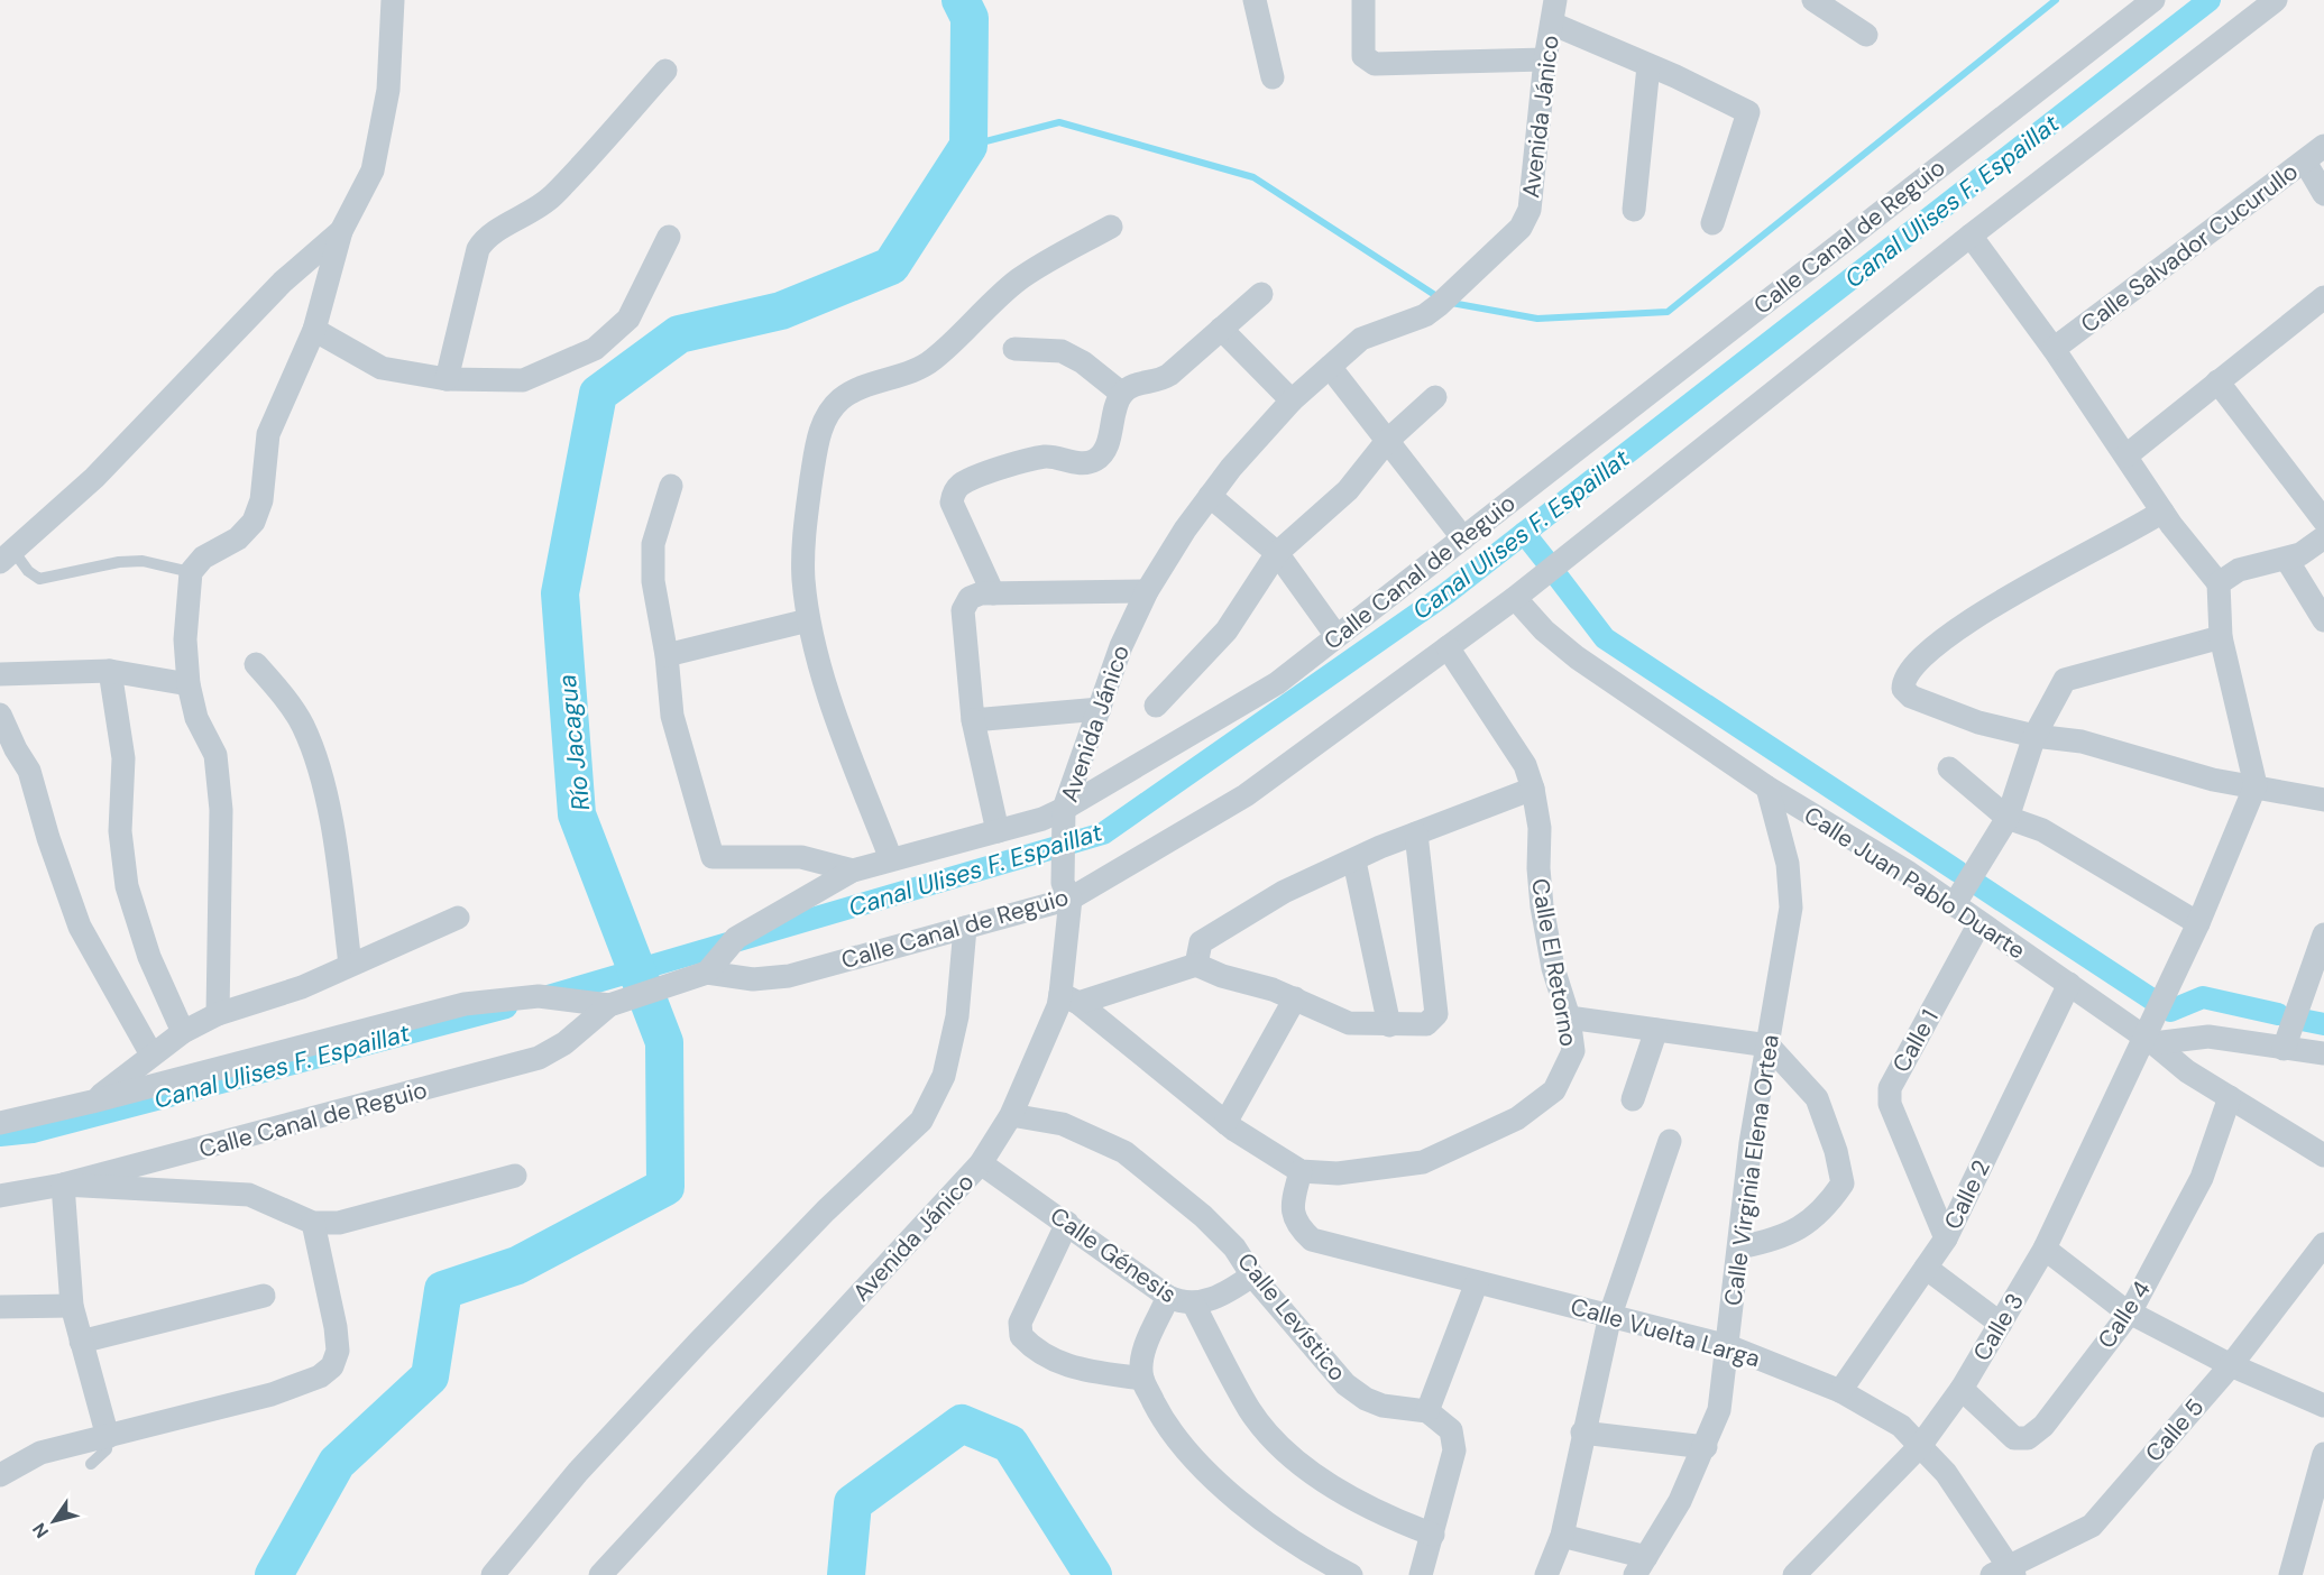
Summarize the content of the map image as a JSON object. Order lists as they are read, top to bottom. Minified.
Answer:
{"streets":{"street":["Avenida Jánico","Calle Canal de Reguio","Calle Salvador Cucurullo","Calle Juan Pablo Duarte","Calle El Retorno","Calle 1","Calle Virginia Elena Ortea","Calle 2","Calle Génesis","Calle 4","Calle Levístico","Calle 3","Calle Vuelta Larga","Calle 5"]},"crossings":[["Avenida Jánico","Calle Canal de Reguio"],["Avenida Jánico","Calle Génesis"],["Avenida Jánico","Calle Levístico"],["Calle Canal de Reguio","Calle Juan Pablo Duarte"],["Calle Canal de Reguio","Calle El Retorno"],["Calle Juan Pablo Duarte","Calle 1"],["Calle Juan Pablo Duarte","Calle Virginia Elena Ortea"],["Calle Juan Pablo Duarte","Calle 2"],["Calle Juan Pablo Duarte","Calle 4"],["Calle Juan Pablo Duarte","Calle 3"],["Calle El Retorno","Calle Vuelta Larga"],["Calle 1","Calle 2"],["Calle Virginia Elena Ortea","Calle Vuelta Larga"],["Calle 2","Calle Vuelta Larga"],["Calle Génesis","Calle Levístico"],["Calle 4","Calle 3"],["Calle 3","Calle Vuelta Larga"],["Calle Vuelta Larga","Calle 5"]],"water":["Canal Ulises F. Espaillat","Río Jacagua"],"north":"bottom left"}
